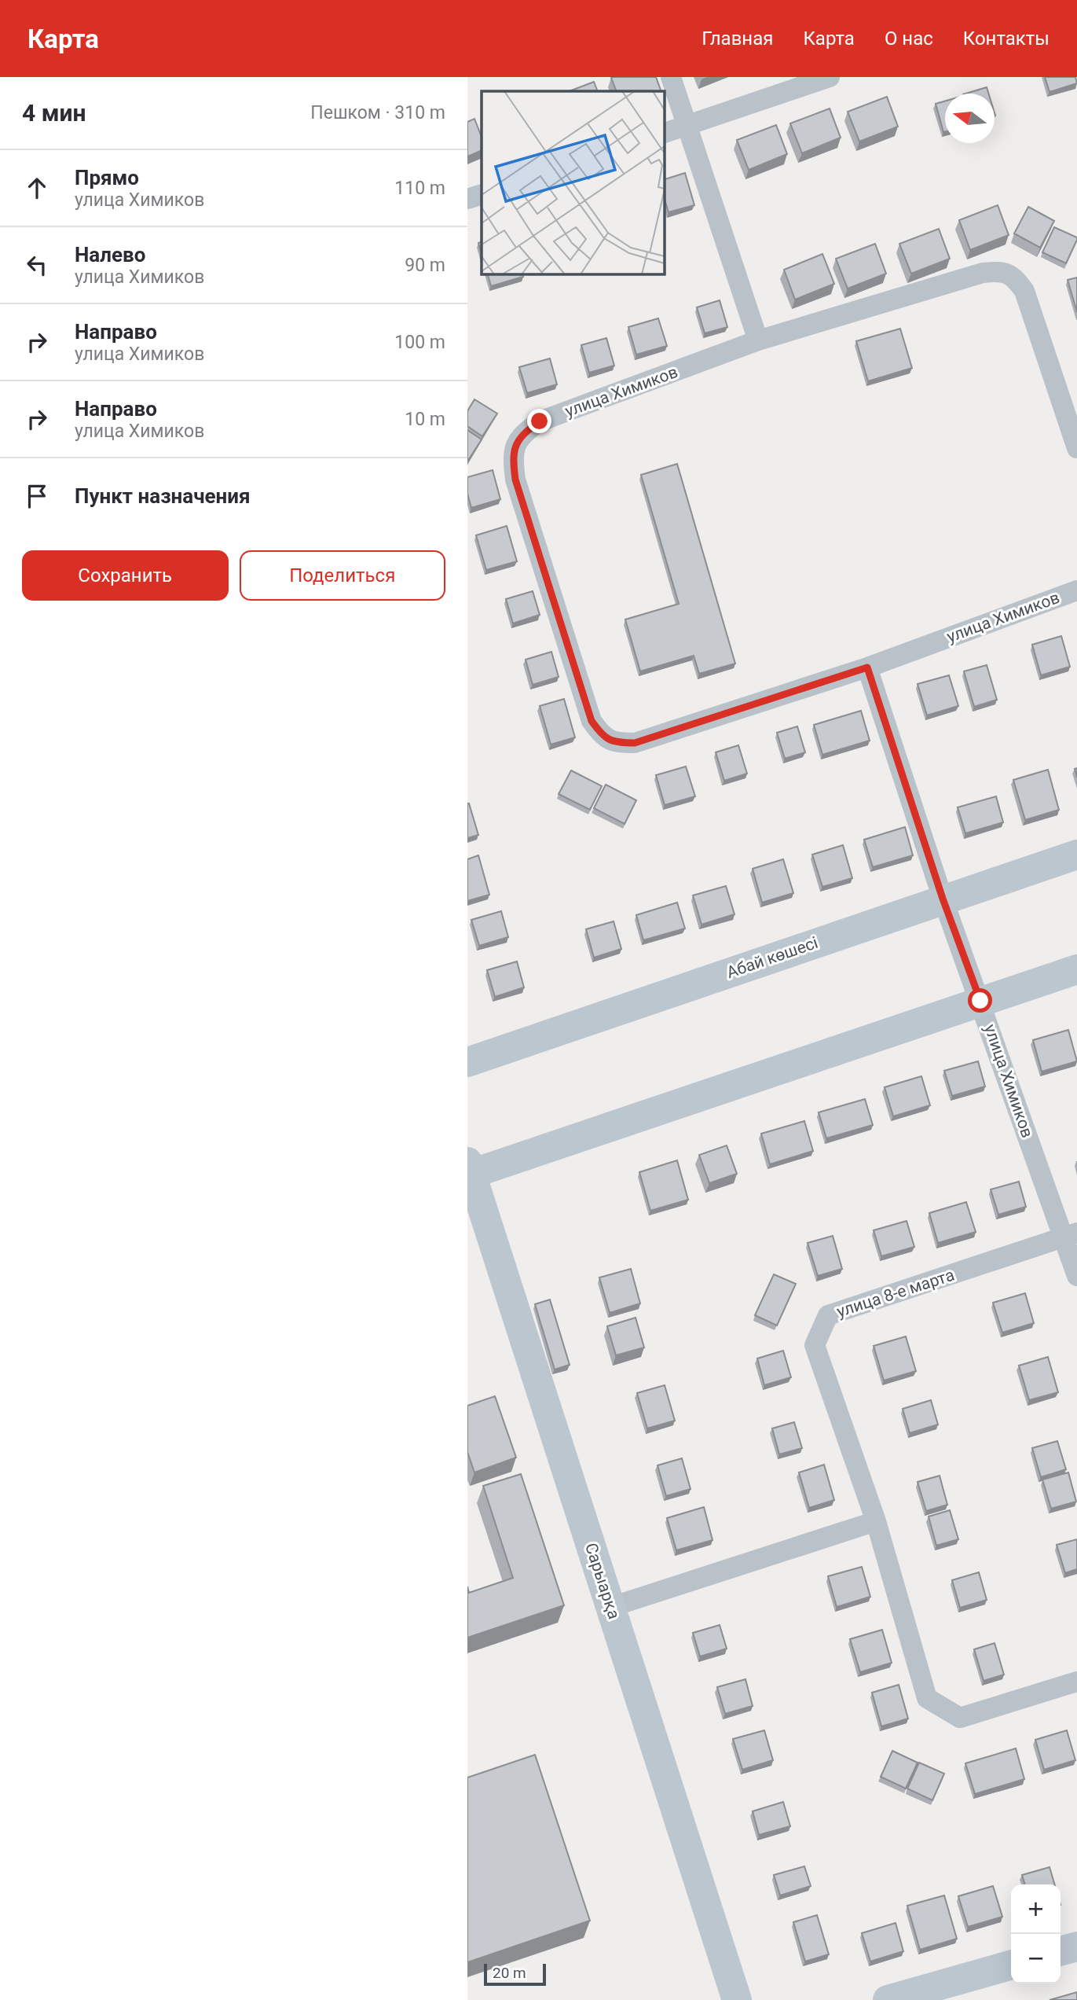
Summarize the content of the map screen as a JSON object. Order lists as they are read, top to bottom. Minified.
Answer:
{"streets":{"street":["улица Химиков","Абай көшесі","улица 8-е марта","Сарыарқа"]},"crossings":[["улица Химиков","Абай көшесі"],["улица Химиков","улица 8-е марта"]],"scale_bar":"20 m","north":"left","page":{"header":"Карта","nav":["Главная","Карта","О нас","Контакты"],"heading":["4 мин","Пешком · 310 m"],"list":[["Прямо","улица Химиков","110 m"],["Налево","улица Химиков","90 m"],["Направо","улица Химиков","100 m"],["Направо","улица Химиков","10 m"],"Пункт назначения"],"buttons":["Сохранить","Поделиться"],"map_buttons":["+","−"],"scale":"20 m"}}
